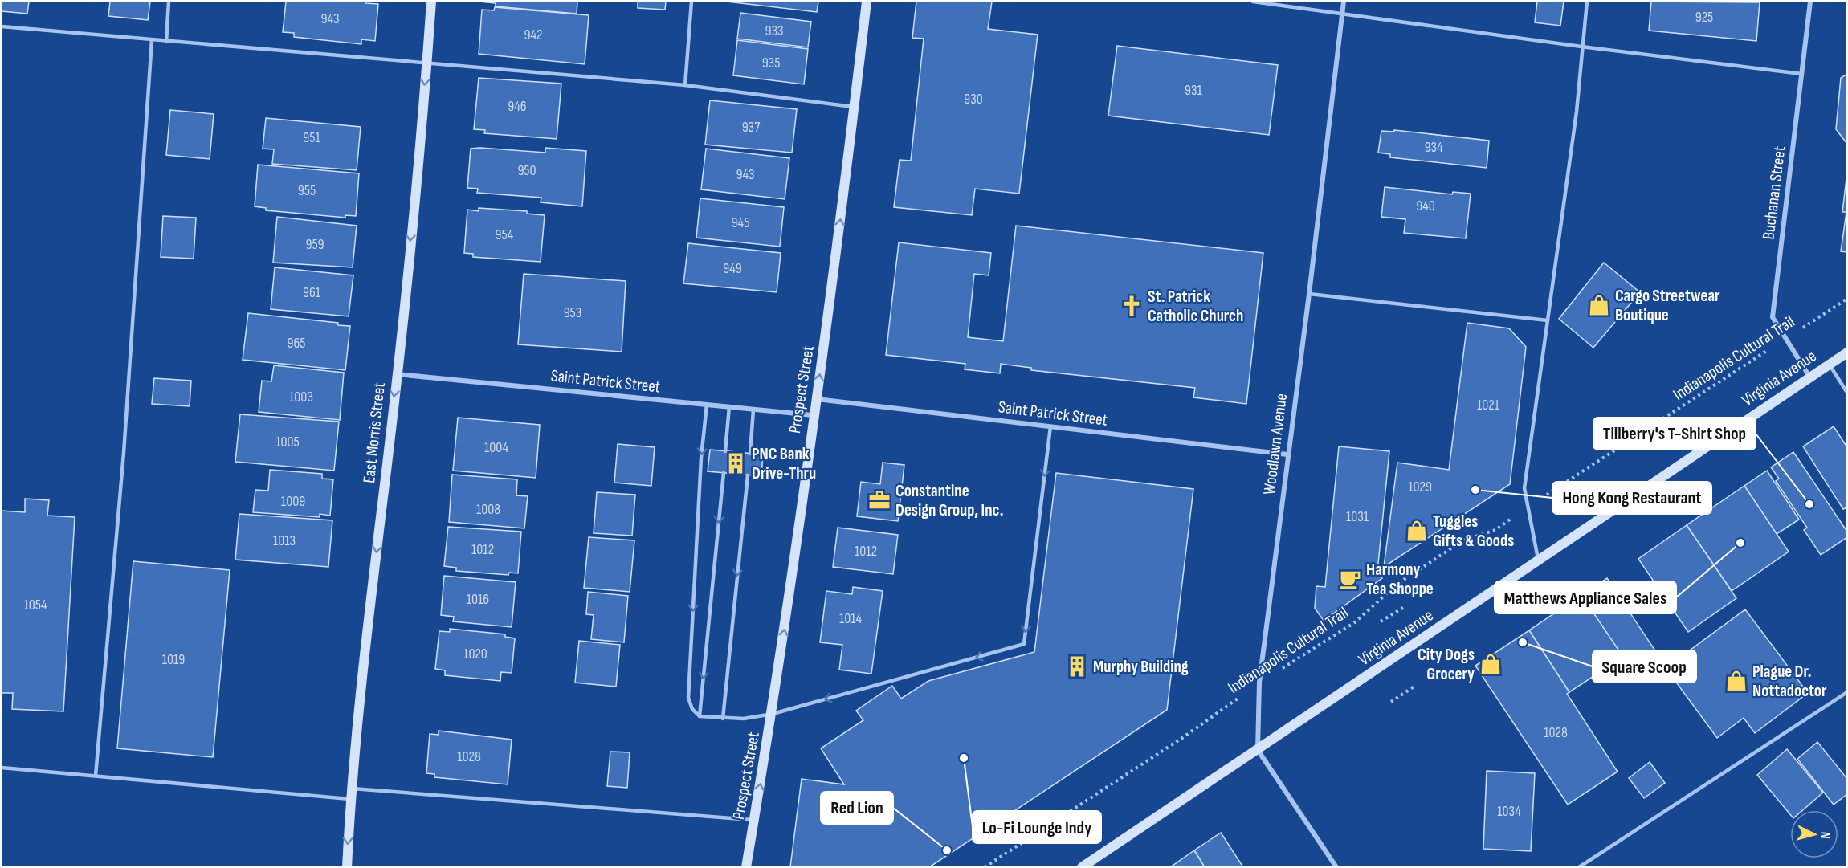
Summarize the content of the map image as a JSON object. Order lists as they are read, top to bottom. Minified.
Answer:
{"streets":{"main road":["Virginia Avenue","Prospect Street","East Morris Street"],"street":["Buchanan Street","Saint Patrick Street","Woodlawn Avenue"],"path":["Indianapolis Cultural Trail"]},"crossings":[["Buchanan Street","Indianapolis Cultural Trail"],["Buchanan Street","Virginia Avenue"],["Indianapolis Cultural Trail","Woodlawn Avenue"],["Virginia Avenue","Woodlawn Avenue"],["Saint Patrick Street","Prospect Street"],["Saint Patrick Street","East Morris Street"],["Saint Patrick Street","Woodlawn Avenue"]],"one_way":["Prospect Street","East Morris Street"],"places":{"shop":["Cargo Streetwear Boutique","Tuggles Gifts & Goods","City Dogs Grocery","Plague Dr. Nottadoctor"],"church":["St. Patrick Catholic Church"],"building":["PNC Bank Drive-Thru","Murphy Building"],"other":["Hong Kong Restaurant","Tillberry's T-Shirt Shop","Matthews Appliance Sales","Square Scoop","Lo-Fi Lounge Indy","Red Lion"],"office":["Constantine Design Group, Inc."],"cafe":["Harmony Tea Shoppe"]},"house_numbers":["925","943","933","942","935","931","930","946","937","951","934","950","943","955","940","945","954","959","949","961","953","965","1003","1021","1005","1004","1029","1009","1008","1031","1013","1012","1012","1016","1054","1014","1020","1019","1028","1028","1034"],"north":"right"}
